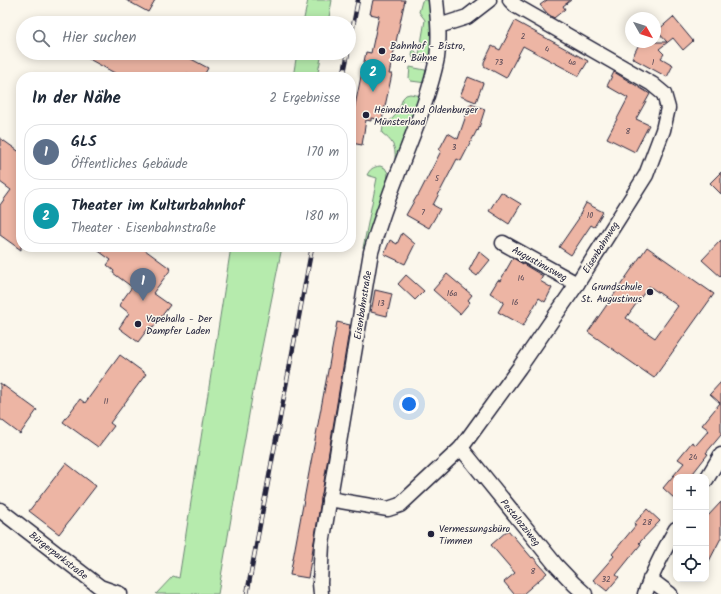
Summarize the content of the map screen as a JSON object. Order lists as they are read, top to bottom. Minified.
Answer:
{"streets":{"street":["Eisenbahnweg","Augustinusweg","Eisenbahnstraße","Pestalozziweg","Bürgerparkstraße"]},"crossings":[["Eisenbahnweg","Augustinusweg"],["Eisenbahnweg","Eisenbahnstraße"],["Eisenbahnweg","Pestalozziweg"]],"places":["Bahnhof - Bistro, Bar, Bühne","Heimatbund Oldenburger Münsterland","Grundschule St. Augustinus","Vapehalla - Der Dampfer Laden","Vermessungsbüro Timmen"],"house_numbers":["2","4","73","4a","1","8","3","5","7","10","14","16a","16","13","11","24","28","8","32"],"north":"bottom right","page":{"search":"Hier suchen","pins":["2","1"],"heading":["In der Nähe","2 Ergebnisse"],"list":[{"mark":"1","name":"GLS","note":"Öffentliches Gebäude","value":"170 m"},{"mark":"2","name":"Theater im Kulturbahnhof","note":"Theater · Eisenbahnstraße","value":"180 m"}],"map_buttons":["+","−"]}}
